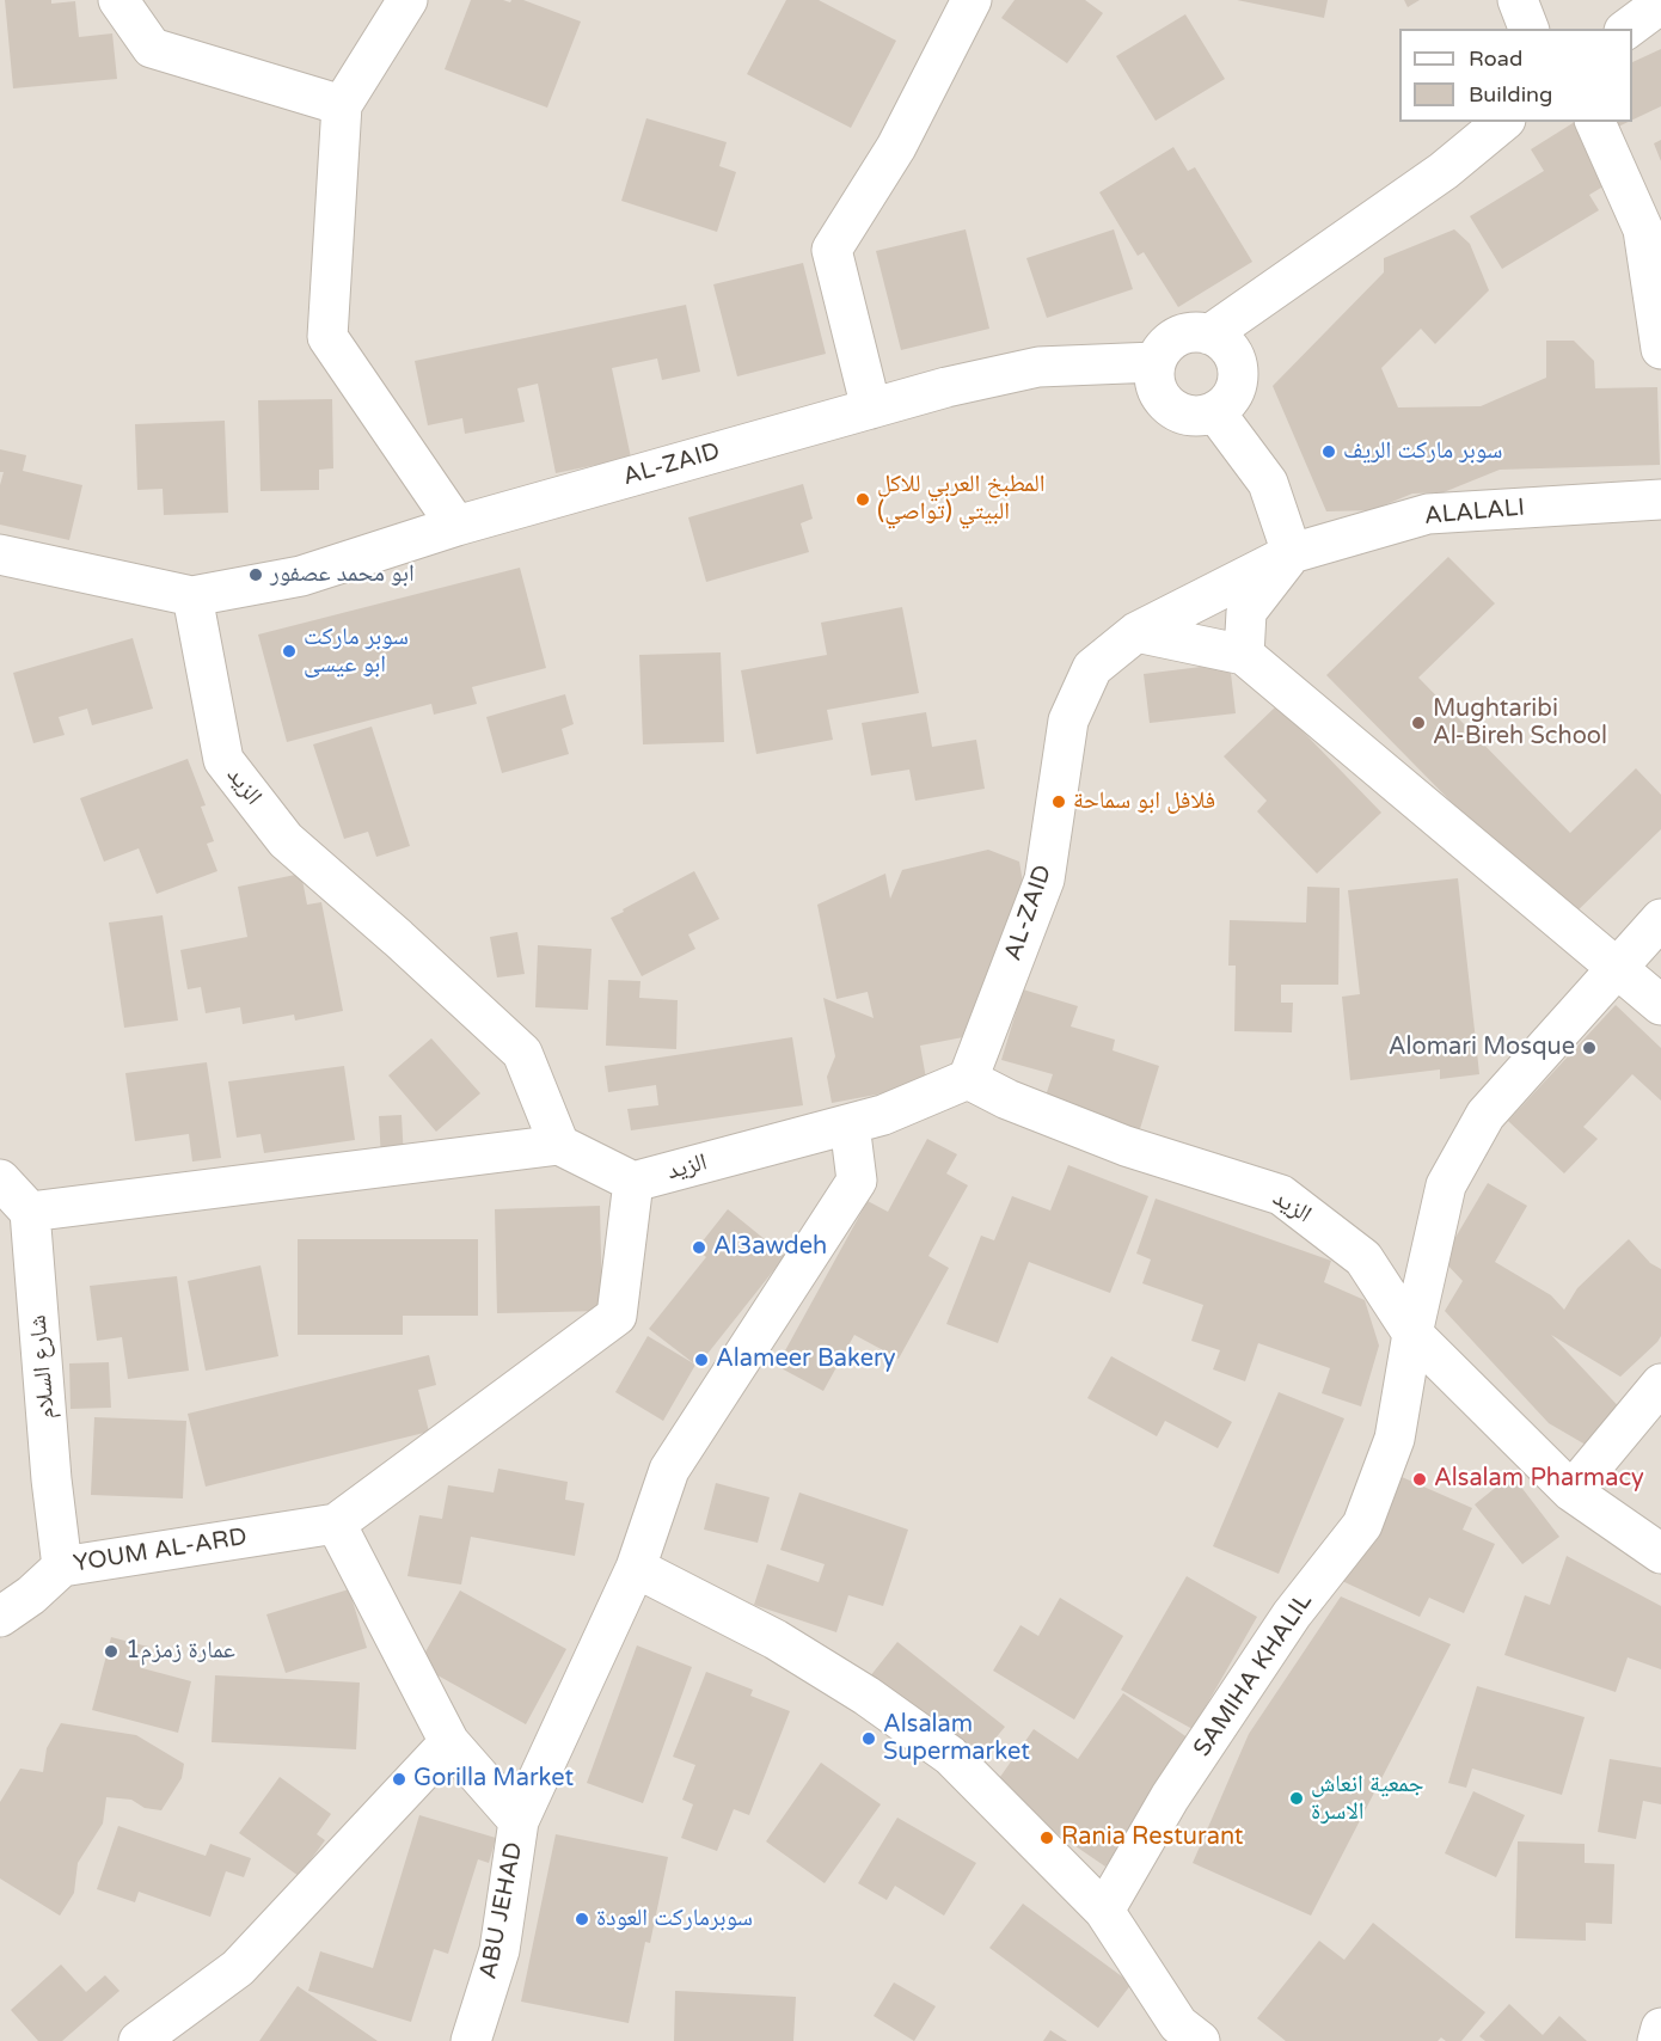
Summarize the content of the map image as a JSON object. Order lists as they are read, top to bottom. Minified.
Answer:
{"streets":{"street":["AL-ZAID","ALALALI","الزيد","شارع السلام","YOUM AL-ARD","SAMIHA KHALIL","ABU JEHAD"]},"crossings":[["AL-ZAID","ALALALI"],["AL-ZAID","الزيد"],["الزيد","SAMIHA KHALIL"],["الزيد","ABU JEHAD"],["شارع السلام","YOUM AL-ARD"]],"places":["سوبر ماركت الريف","المطبخ العربي للاكل البيتي (تواصي)","ابو محمد عصفور","سوبر ماركت ابو عيسی","Mughtaribi Al-Bireh School","فلافل ابو سماحة","Alomari Mosque","Al3awdeh","Alameer Bakery","Alsalam Pharmacy","عمارة زمزم1","Alsalam Supermarket","Gorilla Market","جمعية انعاش الاسرة","Rania Resturant","سوبرماركت العودة"],"legend":["Road","Building"]}
